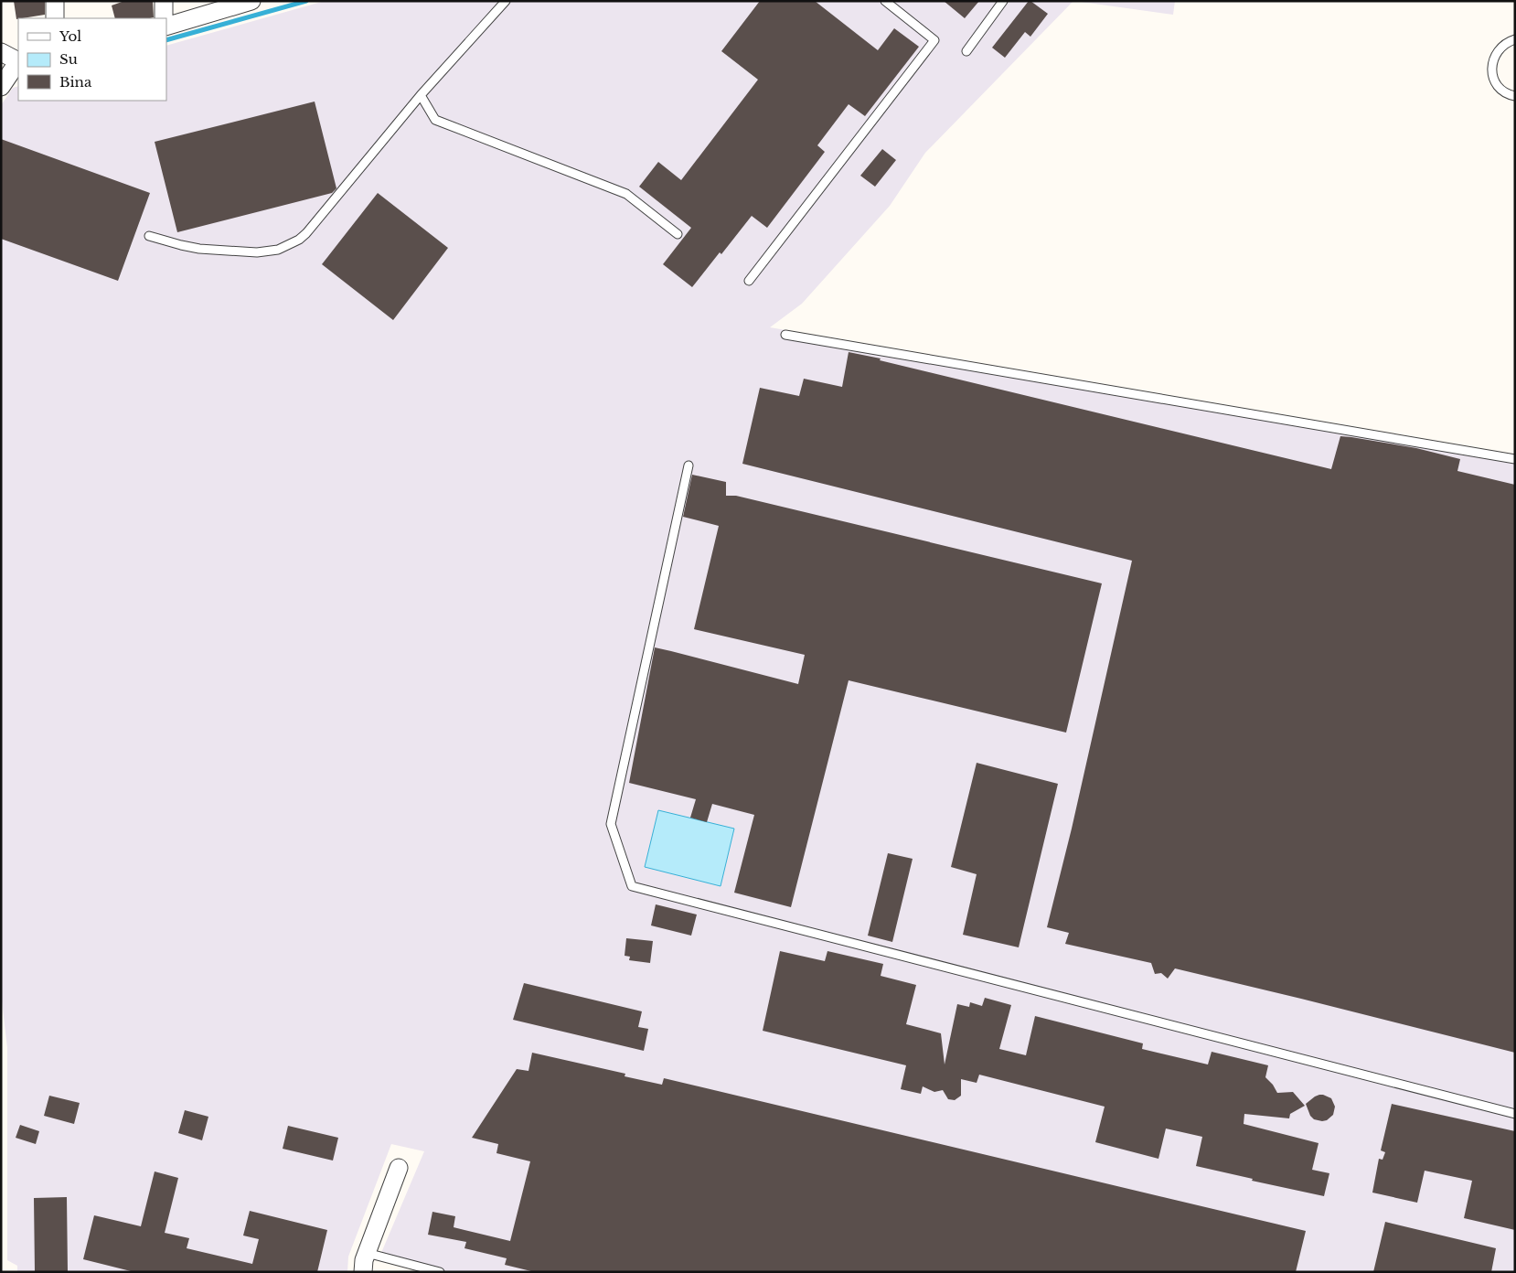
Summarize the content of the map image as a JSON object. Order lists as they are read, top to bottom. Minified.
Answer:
{"legend":["Yol","Su","Bina"]}
